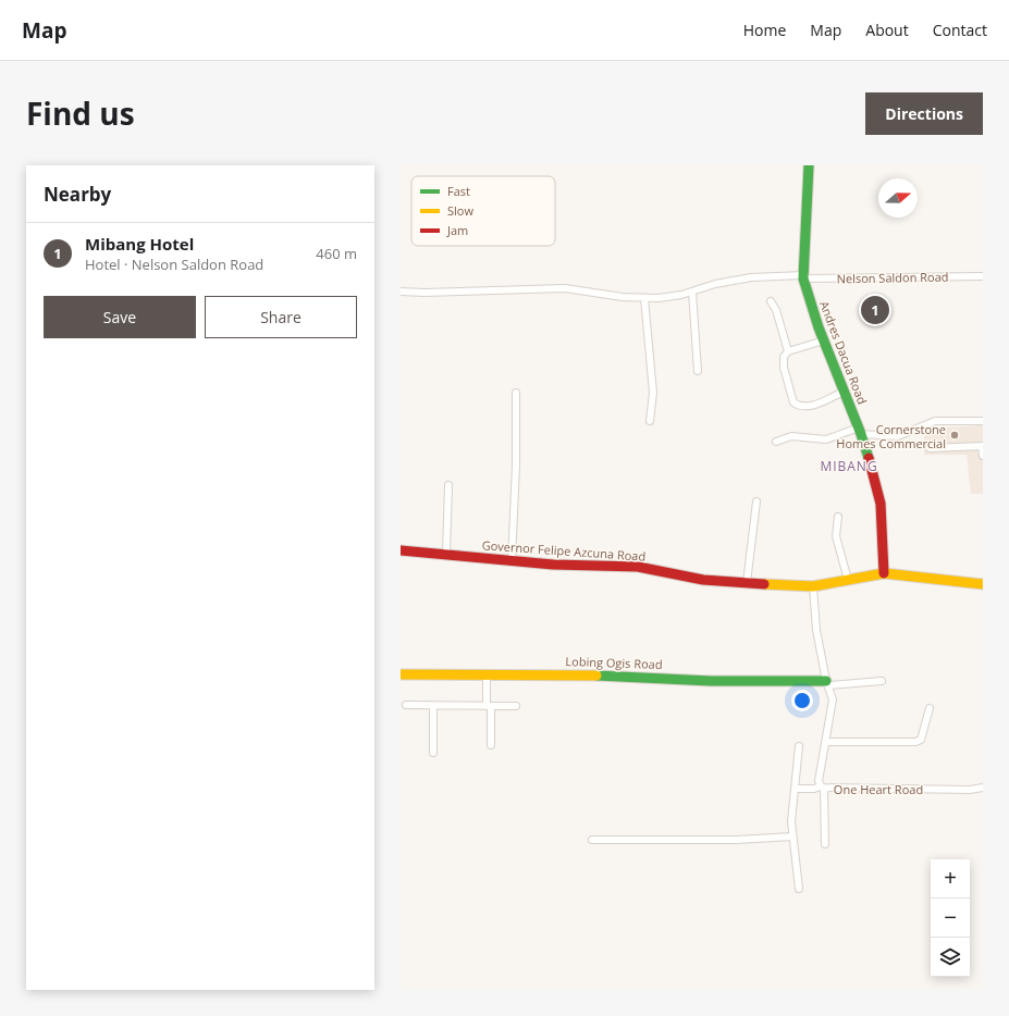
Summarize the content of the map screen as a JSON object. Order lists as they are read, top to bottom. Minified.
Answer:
{"streets":{"street":["Nelson Saldon Road","Andres Dacua Road","Governor Felipe Azcuna Road","Lobing Ogis Road","One Heart Road"]},"crossings":[["Nelson Saldon Road","Andres Dacua Road"],["Andres Dacua Road","Governor Felipe Azcuna Road"],["Governor Felipe Azcuna Road","One Heart Road"],["Lobing Ogis Road","One Heart Road"]],"districts":["MIBANG"],"places":["Cornerstone Homes Commercial"],"legend":["Fast","Slow","Jam"],"north":"right","page":{"header":"Map","nav":["Home","Map","About","Contact"],"title":"Find us","buttons":["Directions",["Save","Share"]],"heading":"Nearby","list":[{"mark":"1","name":"Mibang Hotel","note":"Hotel · Nelson Saldon Road","value":"460 m"}],"pins":"1","map_buttons":["+","−"]}}
